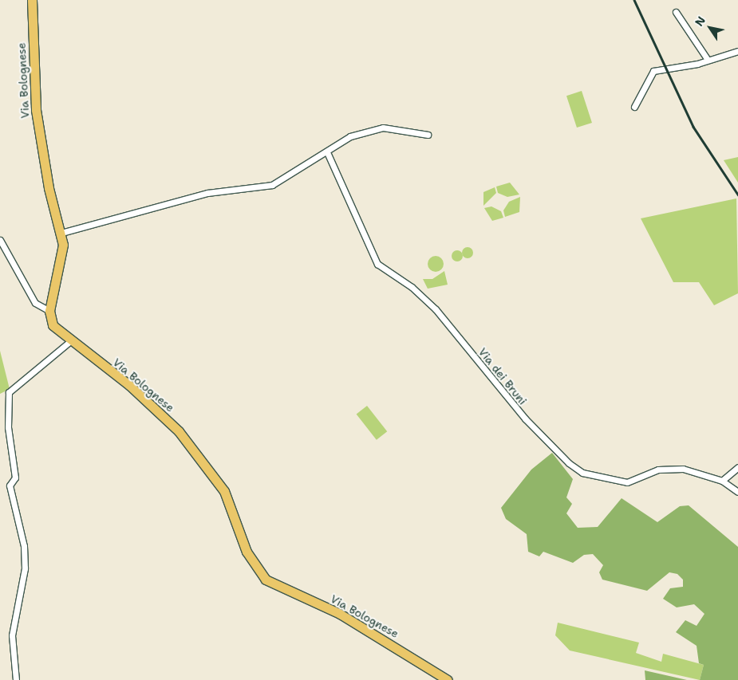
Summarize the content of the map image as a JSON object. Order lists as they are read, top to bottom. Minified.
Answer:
{"streets":{"main road":["Via Bolognese"],"street":["Via dei Bruni"]},"north":"top left"}
